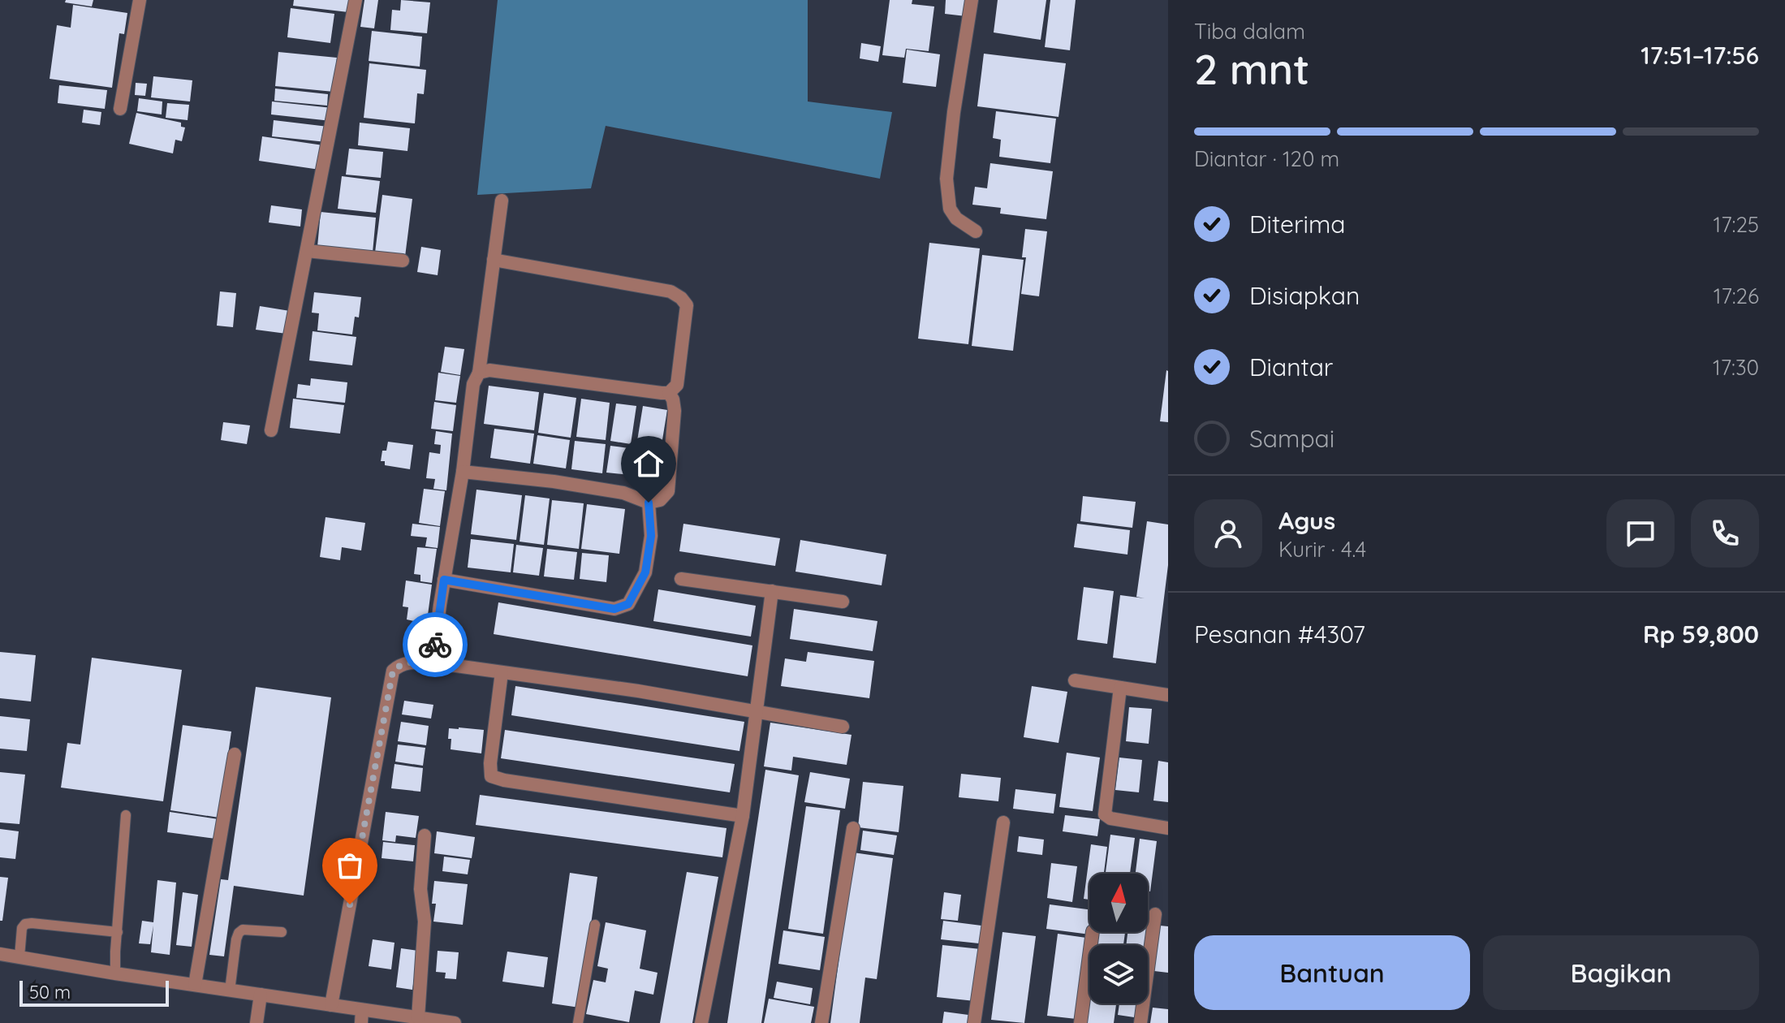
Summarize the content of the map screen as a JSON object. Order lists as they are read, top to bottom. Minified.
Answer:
{"scale_bar":"50 m","north":"top","page":{"heading":["2 mnt","Tiba dalam","17:51–17:56"],"panel":["Agus","Kurir · 4.4","Pesanan #4307","Rp 59,800"],"bar":"Diantar · 120 m","list":[["Diterima","17:25"],["Disiapkan","17:26"],["Diantar","17:30"],"Sampai"],"buttons":["Bantuan","Bagikan"],"scale":"50 m"}}
